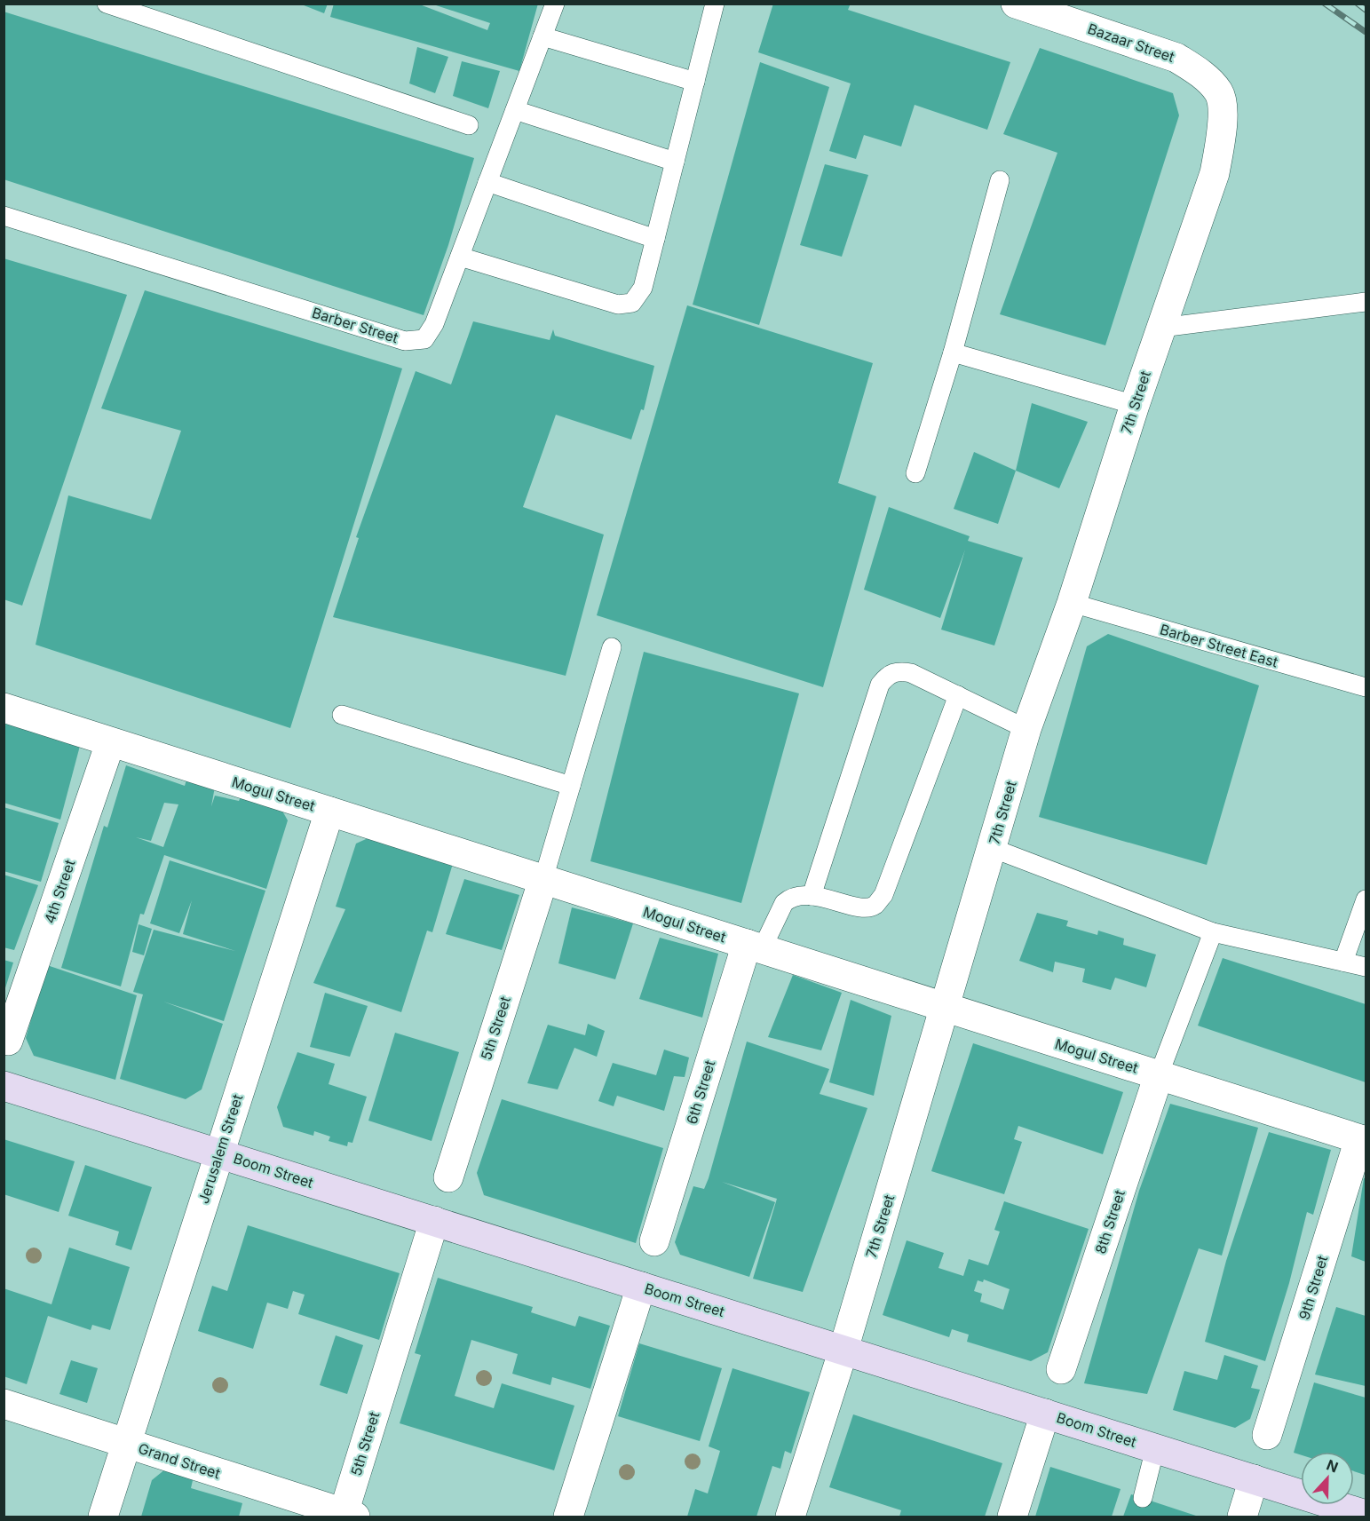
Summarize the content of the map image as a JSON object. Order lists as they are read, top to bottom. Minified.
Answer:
{"streets":{"main road":["Boom Street"],"street":["Bazaar Street","7th Street","Mogul Street","4th Street","5th Street","6th Street","Jerusalem Street","8th Street","9th Street","Grand Street"],"lane":["Barber Street","Barber Street East"]},"crossings":[["Bazaar Street","7th Street"],["7th Street","Barber Street East"],["7th Street","Mogul Street"],["7th Street","Boom Street"],["Mogul Street","4th Street"],["Mogul Street","5th Street"],["Mogul Street","6th Street"],["Mogul Street","Jerusalem Street"],["Mogul Street","8th Street"],["Mogul Street","9th Street"],["5th Street","Boom Street"],["5th Street","Grand Street"],["Jerusalem Street","Boom Street"],["Jerusalem Street","Grand Street"]],"north":"top"}
